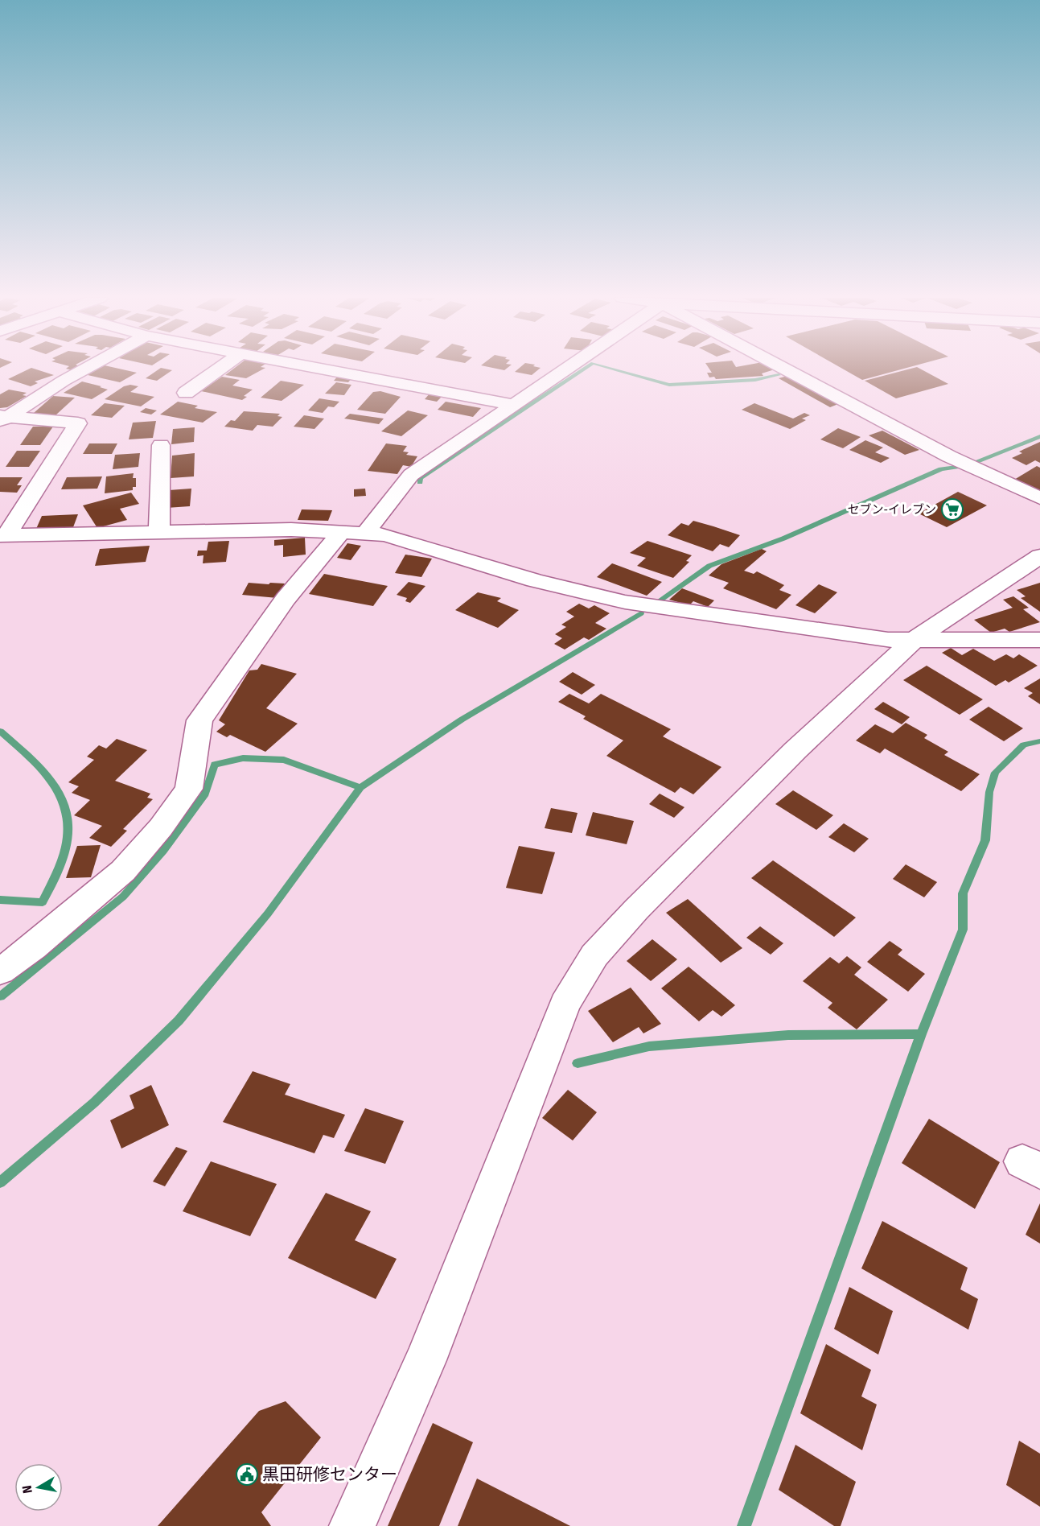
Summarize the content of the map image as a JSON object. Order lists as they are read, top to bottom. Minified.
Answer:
{"places":{"supermarket":["セブン-イレブン"],"public building":["黒田研修センター"]},"north":"left"}
